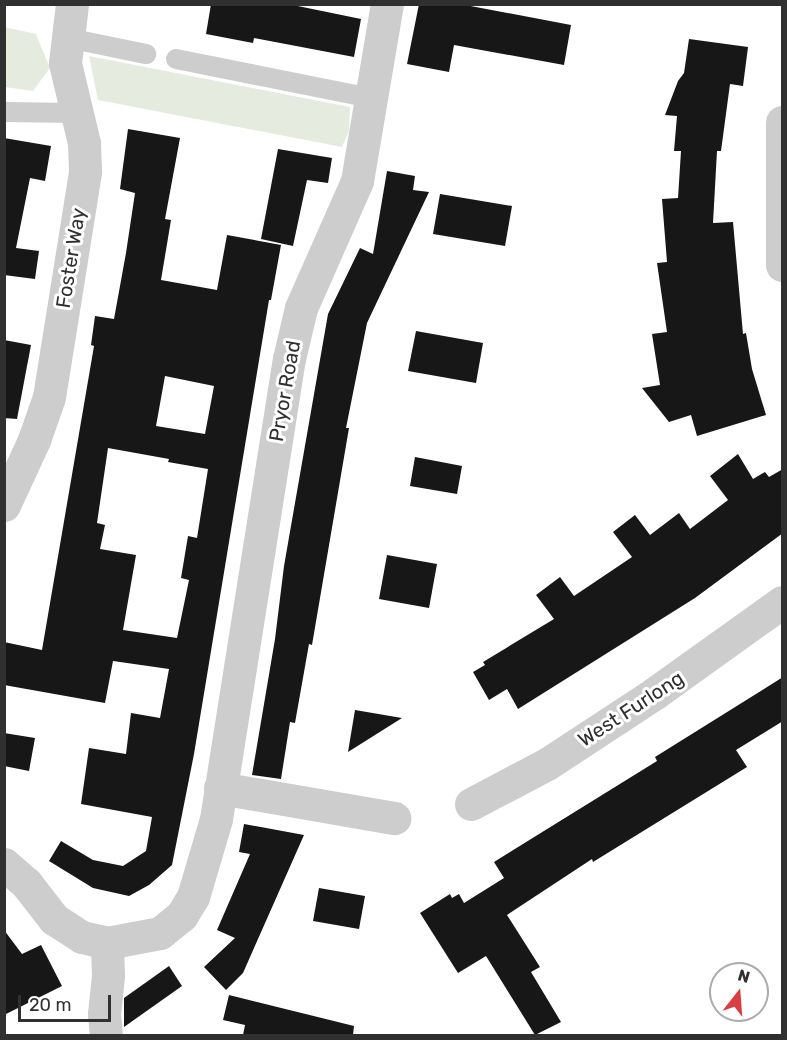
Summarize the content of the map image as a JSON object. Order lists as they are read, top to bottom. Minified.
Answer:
{"streets":{"street":["Foster Way","Pryor Road","West Furlong"]},"scale_bar":"20 m","north":"top"}
